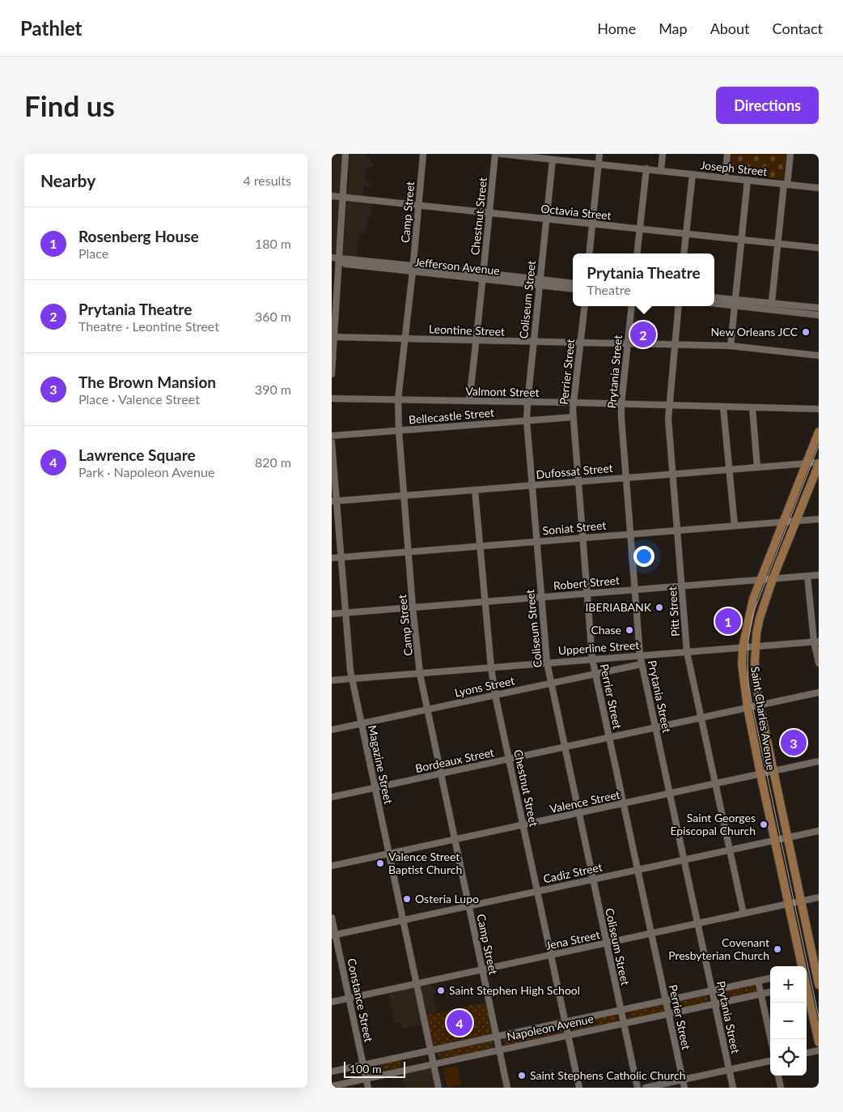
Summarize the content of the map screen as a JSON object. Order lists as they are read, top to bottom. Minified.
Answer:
{"streets":{"main road":["Saint Charles Avenue"],"street":["Joseph Street","Camp Street","Octavia Street","Chestnut Street","Jefferson Avenue","Coliseum Street","Leontine Street","Perrier Street","Prytania Street","Valmont Street","Bellecastle Street","Dufossat Street","Soniat Street","Robert Street","Pitt Street","Upperline Street","Lyons Street","Bordeaux Street","Magazine Street","Valence Street","Cadiz Street","Jena Street","Constance Street","Napoleon Avenue"]},"crossings":[["Joseph Street","Coliseum Street"],["Camp Street","Octavia Street"],["Camp Street","Jefferson Avenue"],["Camp Street","Leontine Street"],["Camp Street","Valmont Street"],["Camp Street","Bellecastle Street"],["Camp Street","Dufossat Street"],["Camp Street","Soniat Street"],["Camp Street","Robert Street"],["Camp Street","Upperline Street"],["Camp Street","Lyons Street"],["Camp Street","Bordeaux Street"],["Camp Street","Valence Street"],["Camp Street","Cadiz Street"],["Camp Street","Jena Street"],["Camp Street","Napoleon Avenue"],["Octavia Street","Chestnut Street"],["Octavia Street","Coliseum Street"],["Chestnut Street","Jefferson Avenue"],["Chestnut Street","Leontine Street"],["Chestnut Street","Valmont Street"],["Chestnut Street","Dufossat Street"],["Chestnut Street","Soniat Street"],["Chestnut Street","Robert Street"],["Chestnut Street","Upperline Street"],["Chestnut Street","Lyons Street"],["Chestnut Street","Bordeaux Street"],["Chestnut Street","Valence Street"],["Chestnut Street","Cadiz Street"],["Chestnut Street","Jena Street"],["Chestnut Street","Napoleon Avenue"],["Jefferson Avenue","Coliseum Street"],["Coliseum Street","Leontine Street"],["Coliseum Street","Valmont Street"],["Coliseum Street","Bellecastle Street"],["Coliseum Street","Dufossat Street"],["Coliseum Street","Soniat Street"],["Coliseum Street","Robert Street"],["Coliseum Street","Upperline Street"],["Coliseum Street","Lyons Street"],["Coliseum Street","Bordeaux Street"],["Coliseum Street","Valence Street"],["Coliseum Street","Cadiz Street"],["Coliseum Street","Jena Street"],["Coliseum Street","Napoleon Avenue"],["Leontine Street","Perrier Street"],["Leontine Street","Prytania Street"],["Leontine Street","Pitt Street"],["Perrier Street","Valmont Street"],["Perrier Street","Bellecastle Street"],["Perrier Street","Dufossat Street"],["Perrier Street","Soniat Street"],["Perrier Street","Robert Street"],["Perrier Street","Upperline Street"],["Perrier Street","Lyons Street"],["Perrier Street","Bordeaux Street"],["Perrier Street","Valence Street"],["Perrier Street","Cadiz Street"],["Perrier Street","Jena Street"],["Perrier Street","Napoleon Avenue"],["Prytania Street","Valmont Street"],["Prytania Street","Dufossat Street"],["Prytania Street","Soniat Street"],["Prytania Street","Robert Street"],["Prytania Street","Upperline Street"],["Prytania Street","Lyons Street"],["Prytania Street","Bordeaux Street"],["Prytania Street","Valence Street"],["Prytania Street","Cadiz Street"],["Prytania Street","Jena Street"],["Prytania Street","Napoleon Avenue"],["Valmont Street","Pitt Street"],["Dufossat Street","Pitt Street"],["Dufossat Street","Saint Charles Avenue"],["Dufossat Street","Magazine Street"],["Soniat Street","Pitt Street"],["Soniat Street","Saint Charles Avenue"],["Soniat Street","Magazine Street"],["Robert Street","Pitt Street"],["Robert Street","Saint Charles Avenue"],["Robert Street","Magazine Street"],["Pitt Street","Upperline Street"],["Pitt Street","Bordeaux Street"],["Pitt Street","Valence Street"],["Pitt Street","Cadiz Street"],["Pitt Street","Jena Street"],["Upperline Street","Saint Charles Avenue"],["Upperline Street","Magazine Street"],["Lyons Street","Magazine Street"],["Saint Charles Avenue","Bordeaux Street"],["Saint Charles Avenue","Valence Street"],["Saint Charles Avenue","Cadiz Street"],["Saint Charles Avenue","Jena Street"],["Bordeaux Street","Magazine Street"],["Magazine Street","Valence Street"],["Magazine Street","Cadiz Street"],["Magazine Street","Jena Street"],["Magazine Street","Napoleon Avenue"],["Cadiz Street","Constance Street"],["Jena Street","Constance Street"],["Constance Street","Napoleon Avenue"]],"places":["New Orleans JCC","IBERIABANK","Chase","Saint Georges Episcopal Church","Valence Street Baptist Church","Osteria Lupo","Covenant Presbyterian Church","Saint Stephen High School","Saint Stephens Catholic Church"],"scale_bar":"100 m","page":{"header":"Pathlet","nav":["Home","Map","About","Contact"],"buttons":"Directions","title":"Find us","heading":["Nearby","4 results"],"list":[{"mark":"1","name":"Rosenberg House","note":"Place","value":"180 m"},{"mark":"2","name":"Prytania Theatre","note":"Theatre · Leontine Street","value":"360 m"},{"mark":"3","name":"The Brown Mansion","note":"Place · Valence Street","value":"390 m"},{"mark":"4","name":"Lawrence Square","note":"Park · Napoleon Avenue","value":"820 m"}],"popup":["Prytania Theatre","Theatre"],"pins":["2","1","3","4"],"map_buttons":["+","−"],"scale":"100 m"}}
